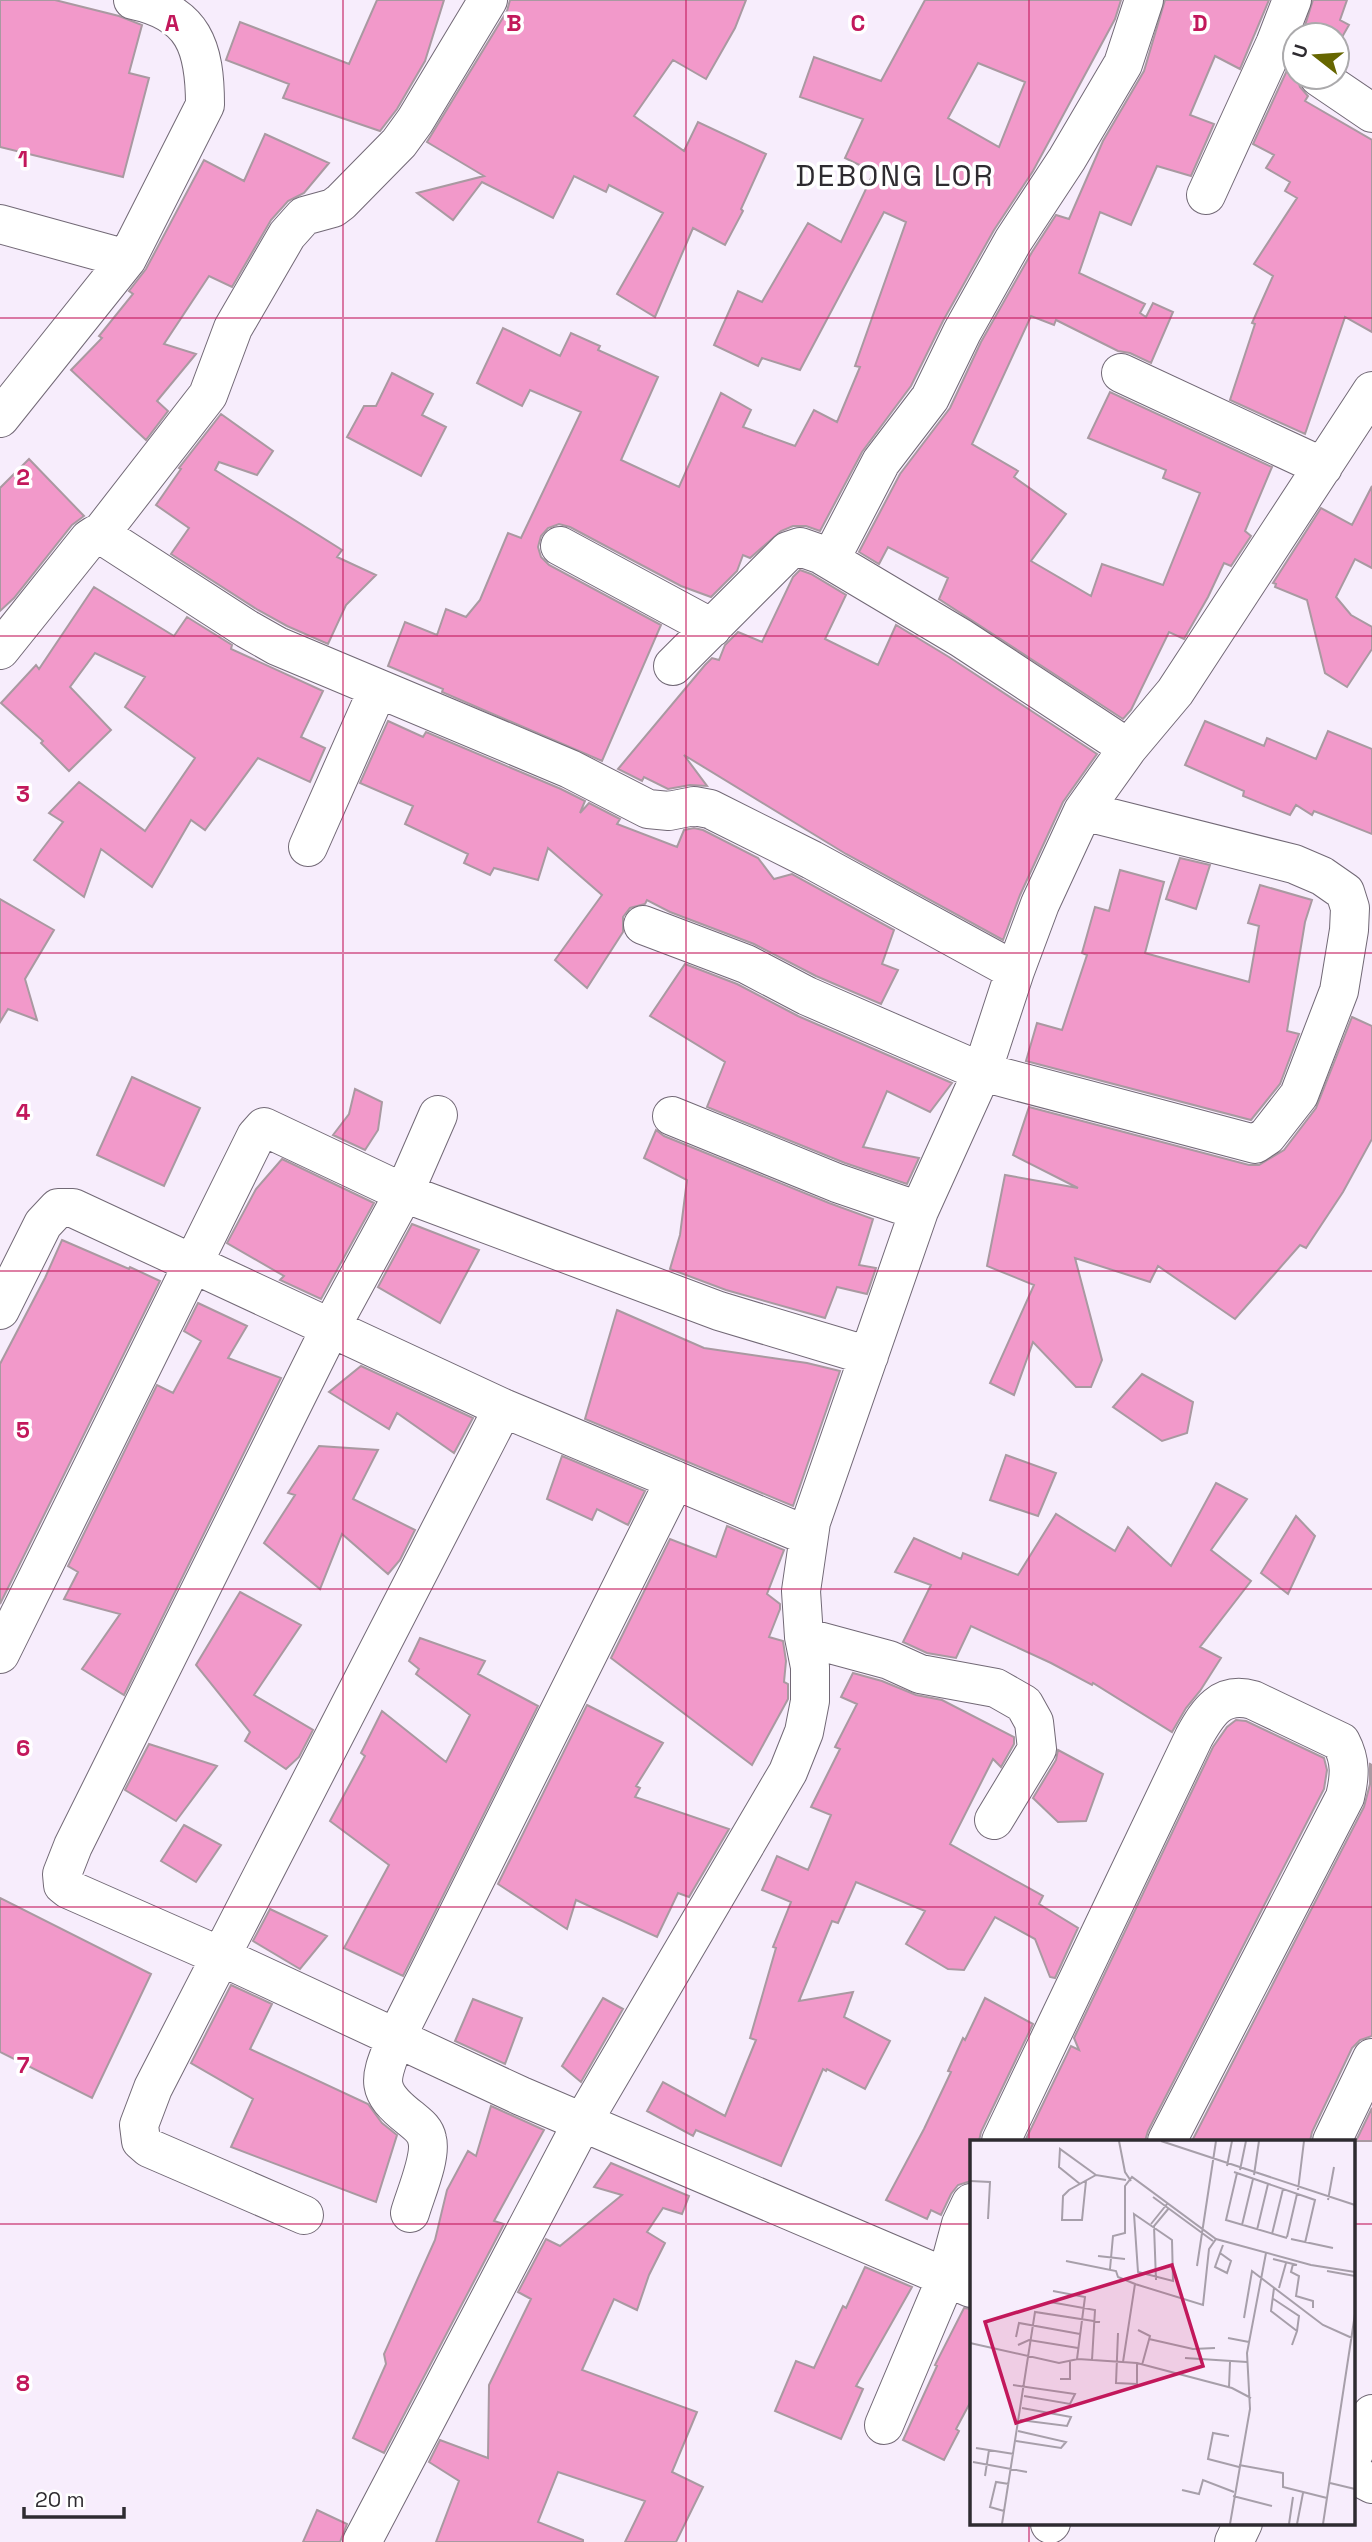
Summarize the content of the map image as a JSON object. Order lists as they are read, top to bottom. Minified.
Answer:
{"districts":["DEBONG LOR"],"scale_bar":"20 m","north":"left","grid":{"columns":["A","B","C","D"],"rows":["1","2","3","4","5","6","7","8"]}}
